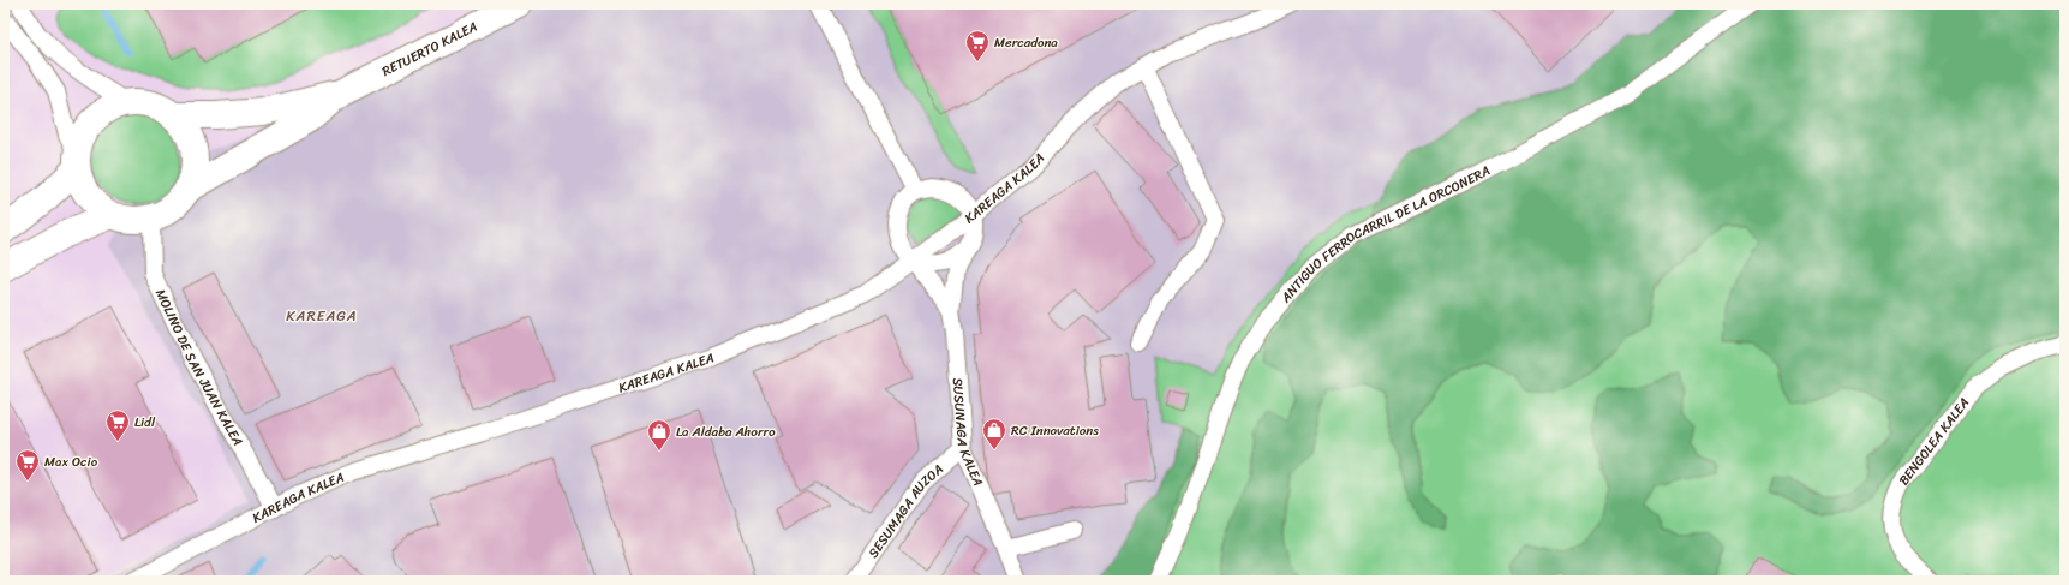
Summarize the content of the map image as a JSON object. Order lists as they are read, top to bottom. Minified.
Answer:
{"streets":{"main road":["RETUERTO KALEA"],"street":["KAREAGA KALEA","ANTIGUO FERROCARRIL DE LA ORCONERA","MOLINO DE SAN JUAN KALEA","SUSUNAGA KALEA","BENGOLEA KALEA","SESUMAGA AUZOA"]},"crossings":[["KAREAGA KALEA","MOLINO DE SAN JUAN KALEA"],["SUSUNAGA KALEA","SESUMAGA AUZOA"]],"districts":["KAREAGA"],"places":{"supermarket":["Mercadona","Lidl","Max Ocio"],"shop":["RC Innovations","La Aldaba Ahorro"]}}
